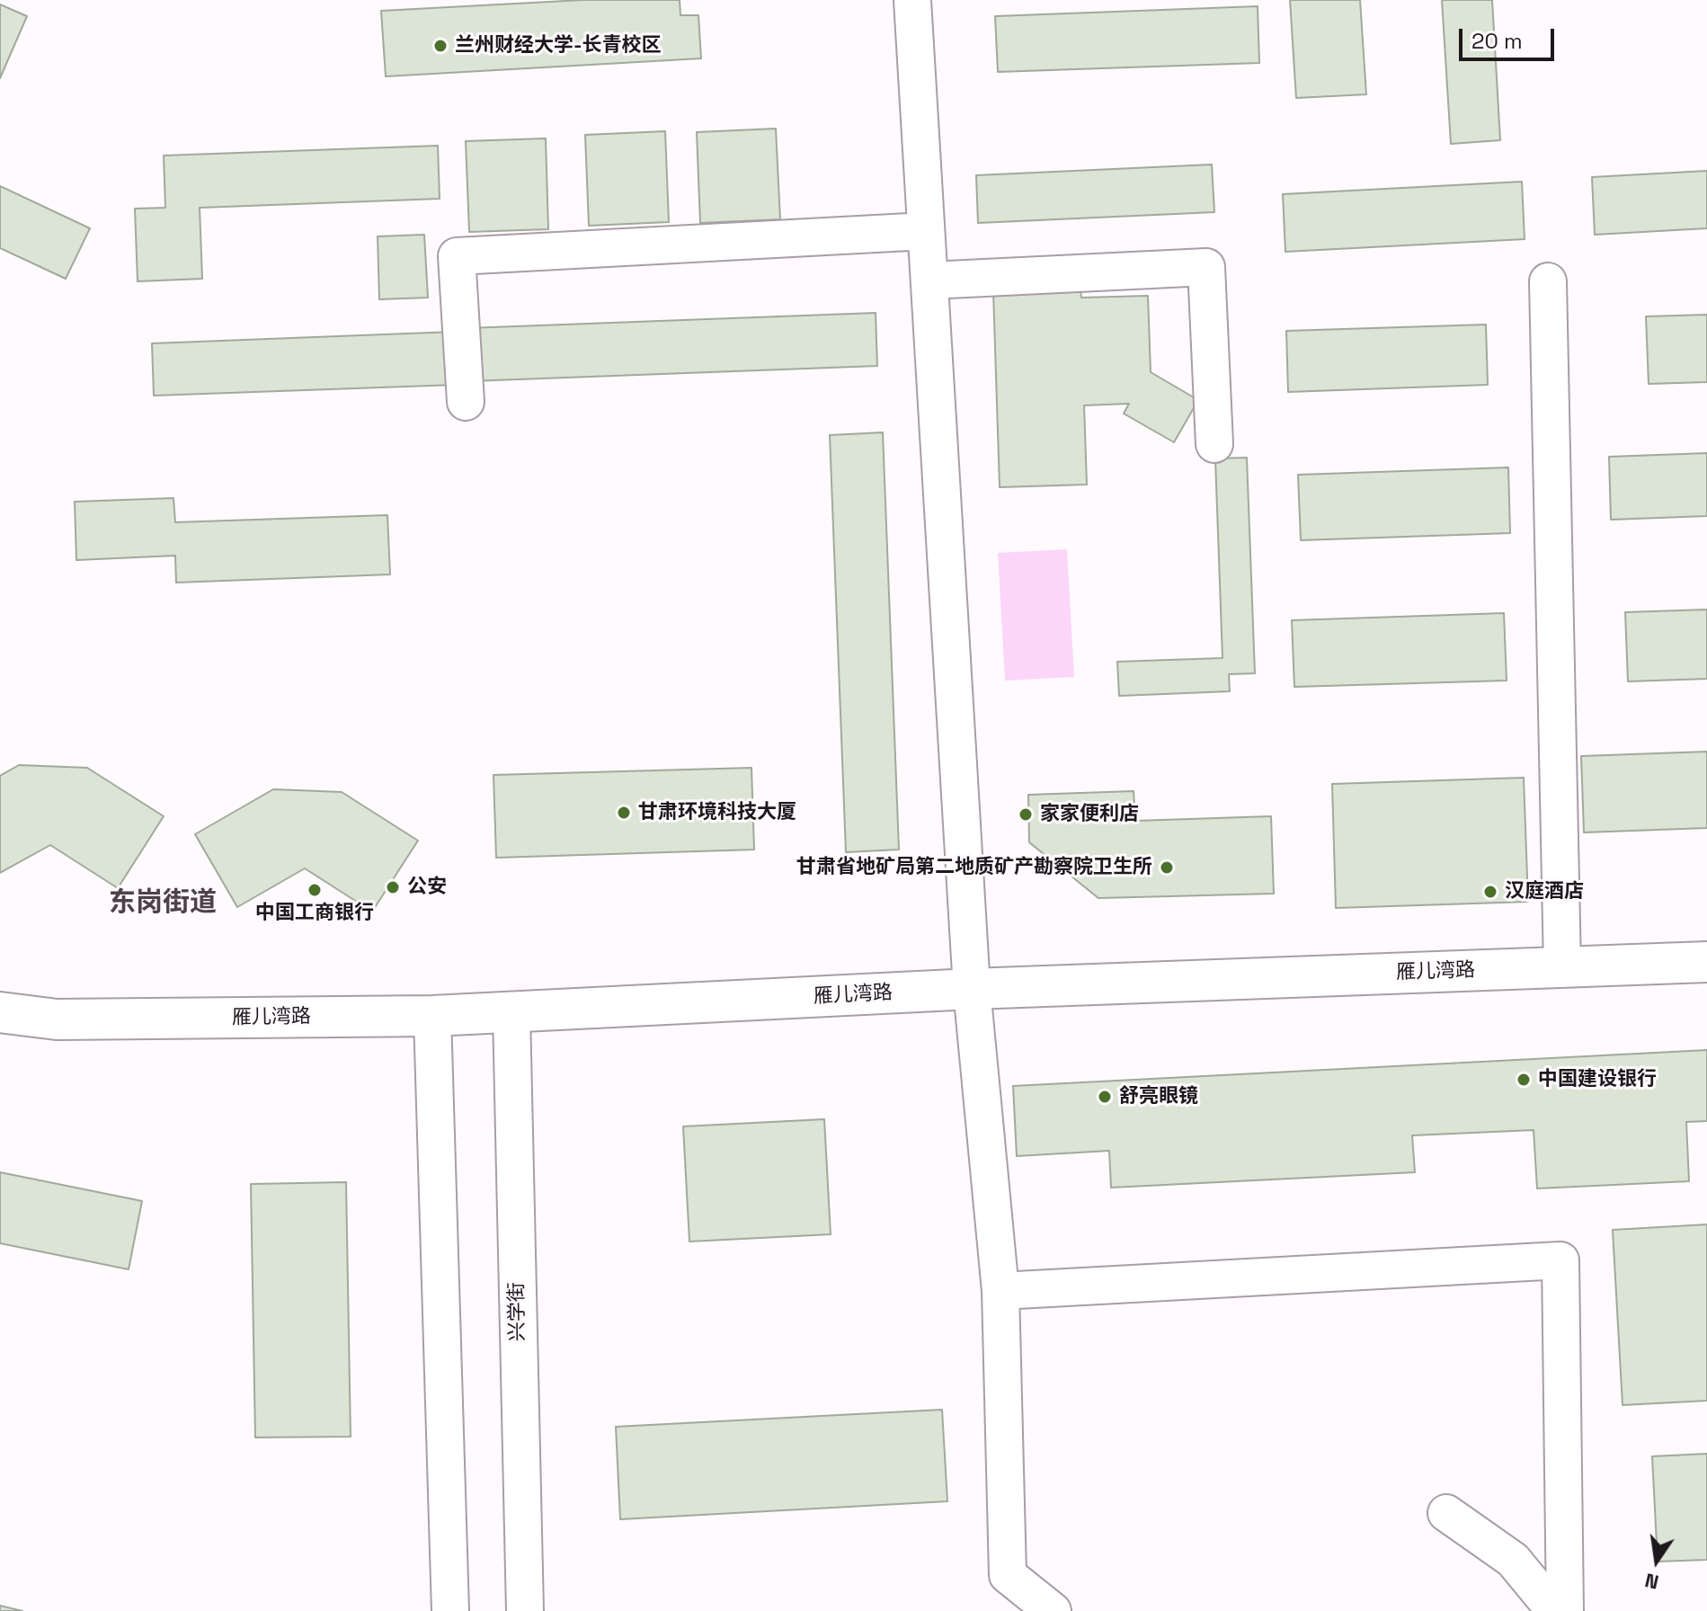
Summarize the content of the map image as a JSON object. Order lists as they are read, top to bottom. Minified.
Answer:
{"streets":{"main road":["雁儿湾路"],"street":["兴学街"]},"crossings":[["雁儿湾路","兴学街"]],"districts":["东岗街道"],"places":["兰州财经大学-长青校区","甘肃环境科技大厦","家家便利店","甘肃省地矿局第二地质矿产勘察院卫生所","公安","中国工商银行","汉庭酒店","中国建设银行","舒亮眼镜"],"scale_bar":"20 m","north":"bottom"}
